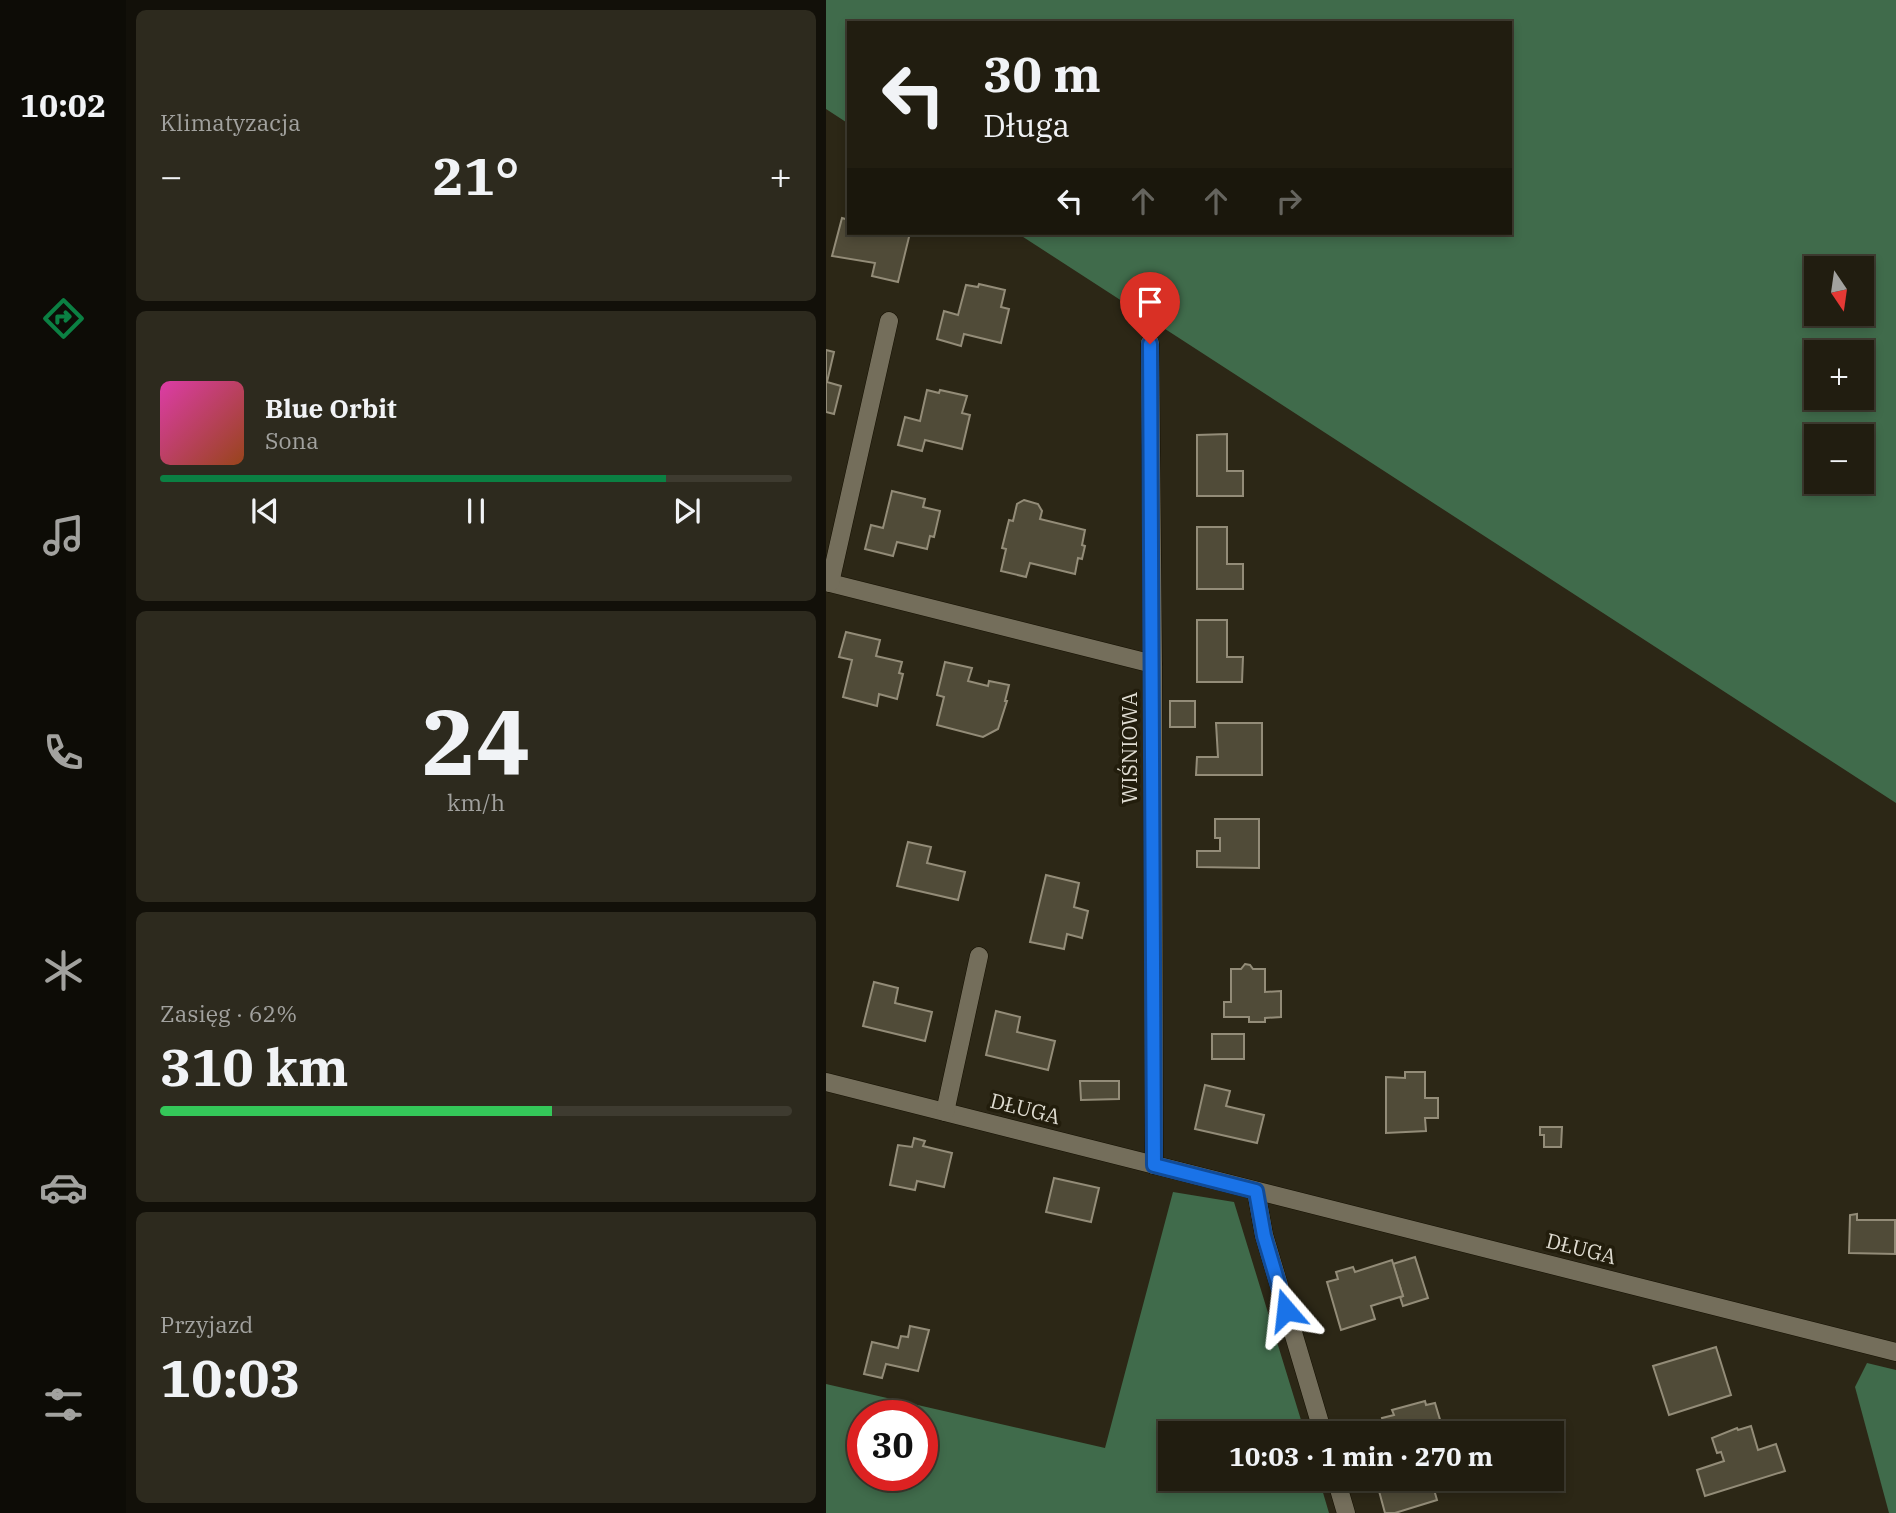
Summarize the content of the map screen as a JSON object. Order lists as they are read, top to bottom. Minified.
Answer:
{"streets":{"street":["WIŚNIOWA","DŁUGA"]},"crossings":[["WIŚNIOWA","DŁUGA"]],"north":"bottom","page":{"tabs":"10:02","tile":["Klimatyzacja",["24","km/h"],["Zasięg · 62%","310 km"],["Przyjazd","10:03"]],"turn":["30 m","Długa"],"heat":["−","21°","+"],"map_buttons":["+","−"],"song":["Blue Orbit","Sona"],"limit":"30","trip":"10:03 · 1 min · 270 m"}}
